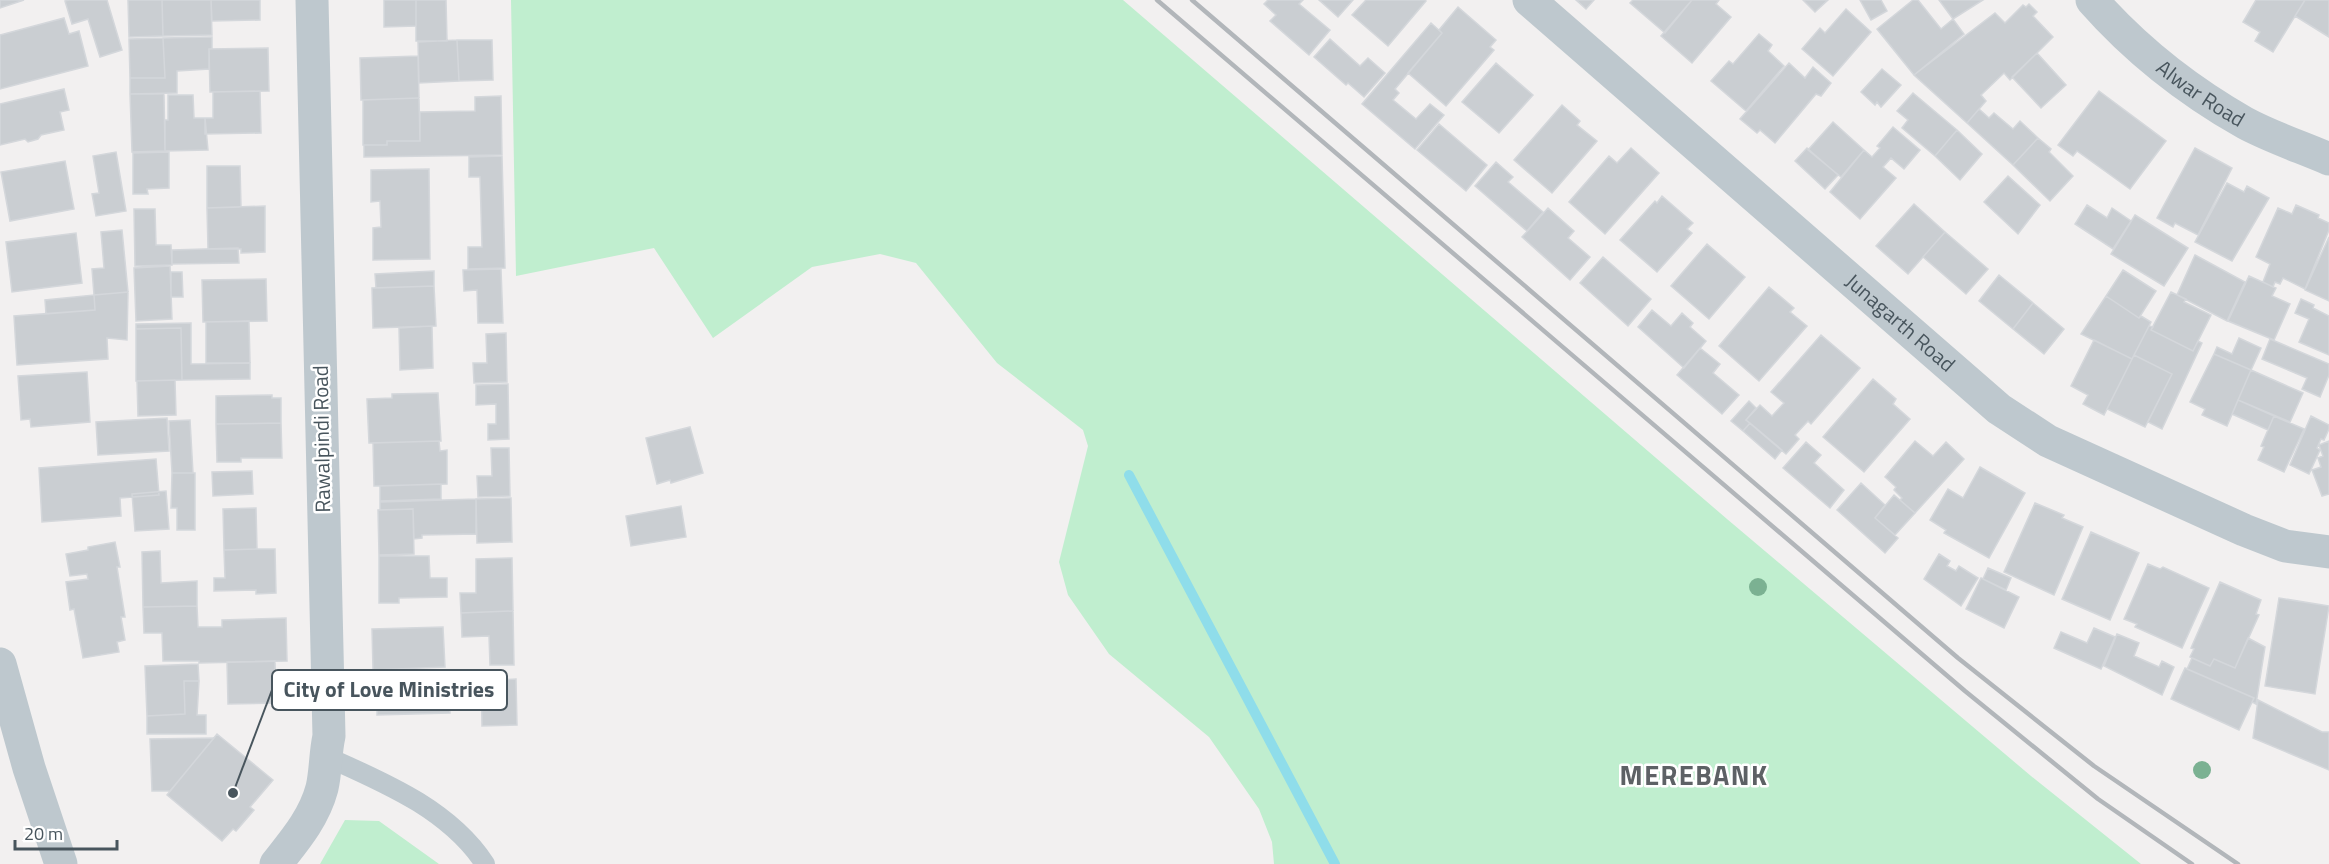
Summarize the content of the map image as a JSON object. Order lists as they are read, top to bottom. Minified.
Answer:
{"streets":{"street":["Alwar Road","Junagarth Road","Rawalpindi Road"]},"districts":["MEREBANK"],"places":["City of Love Ministries"],"scale_bar":"20 m"}
